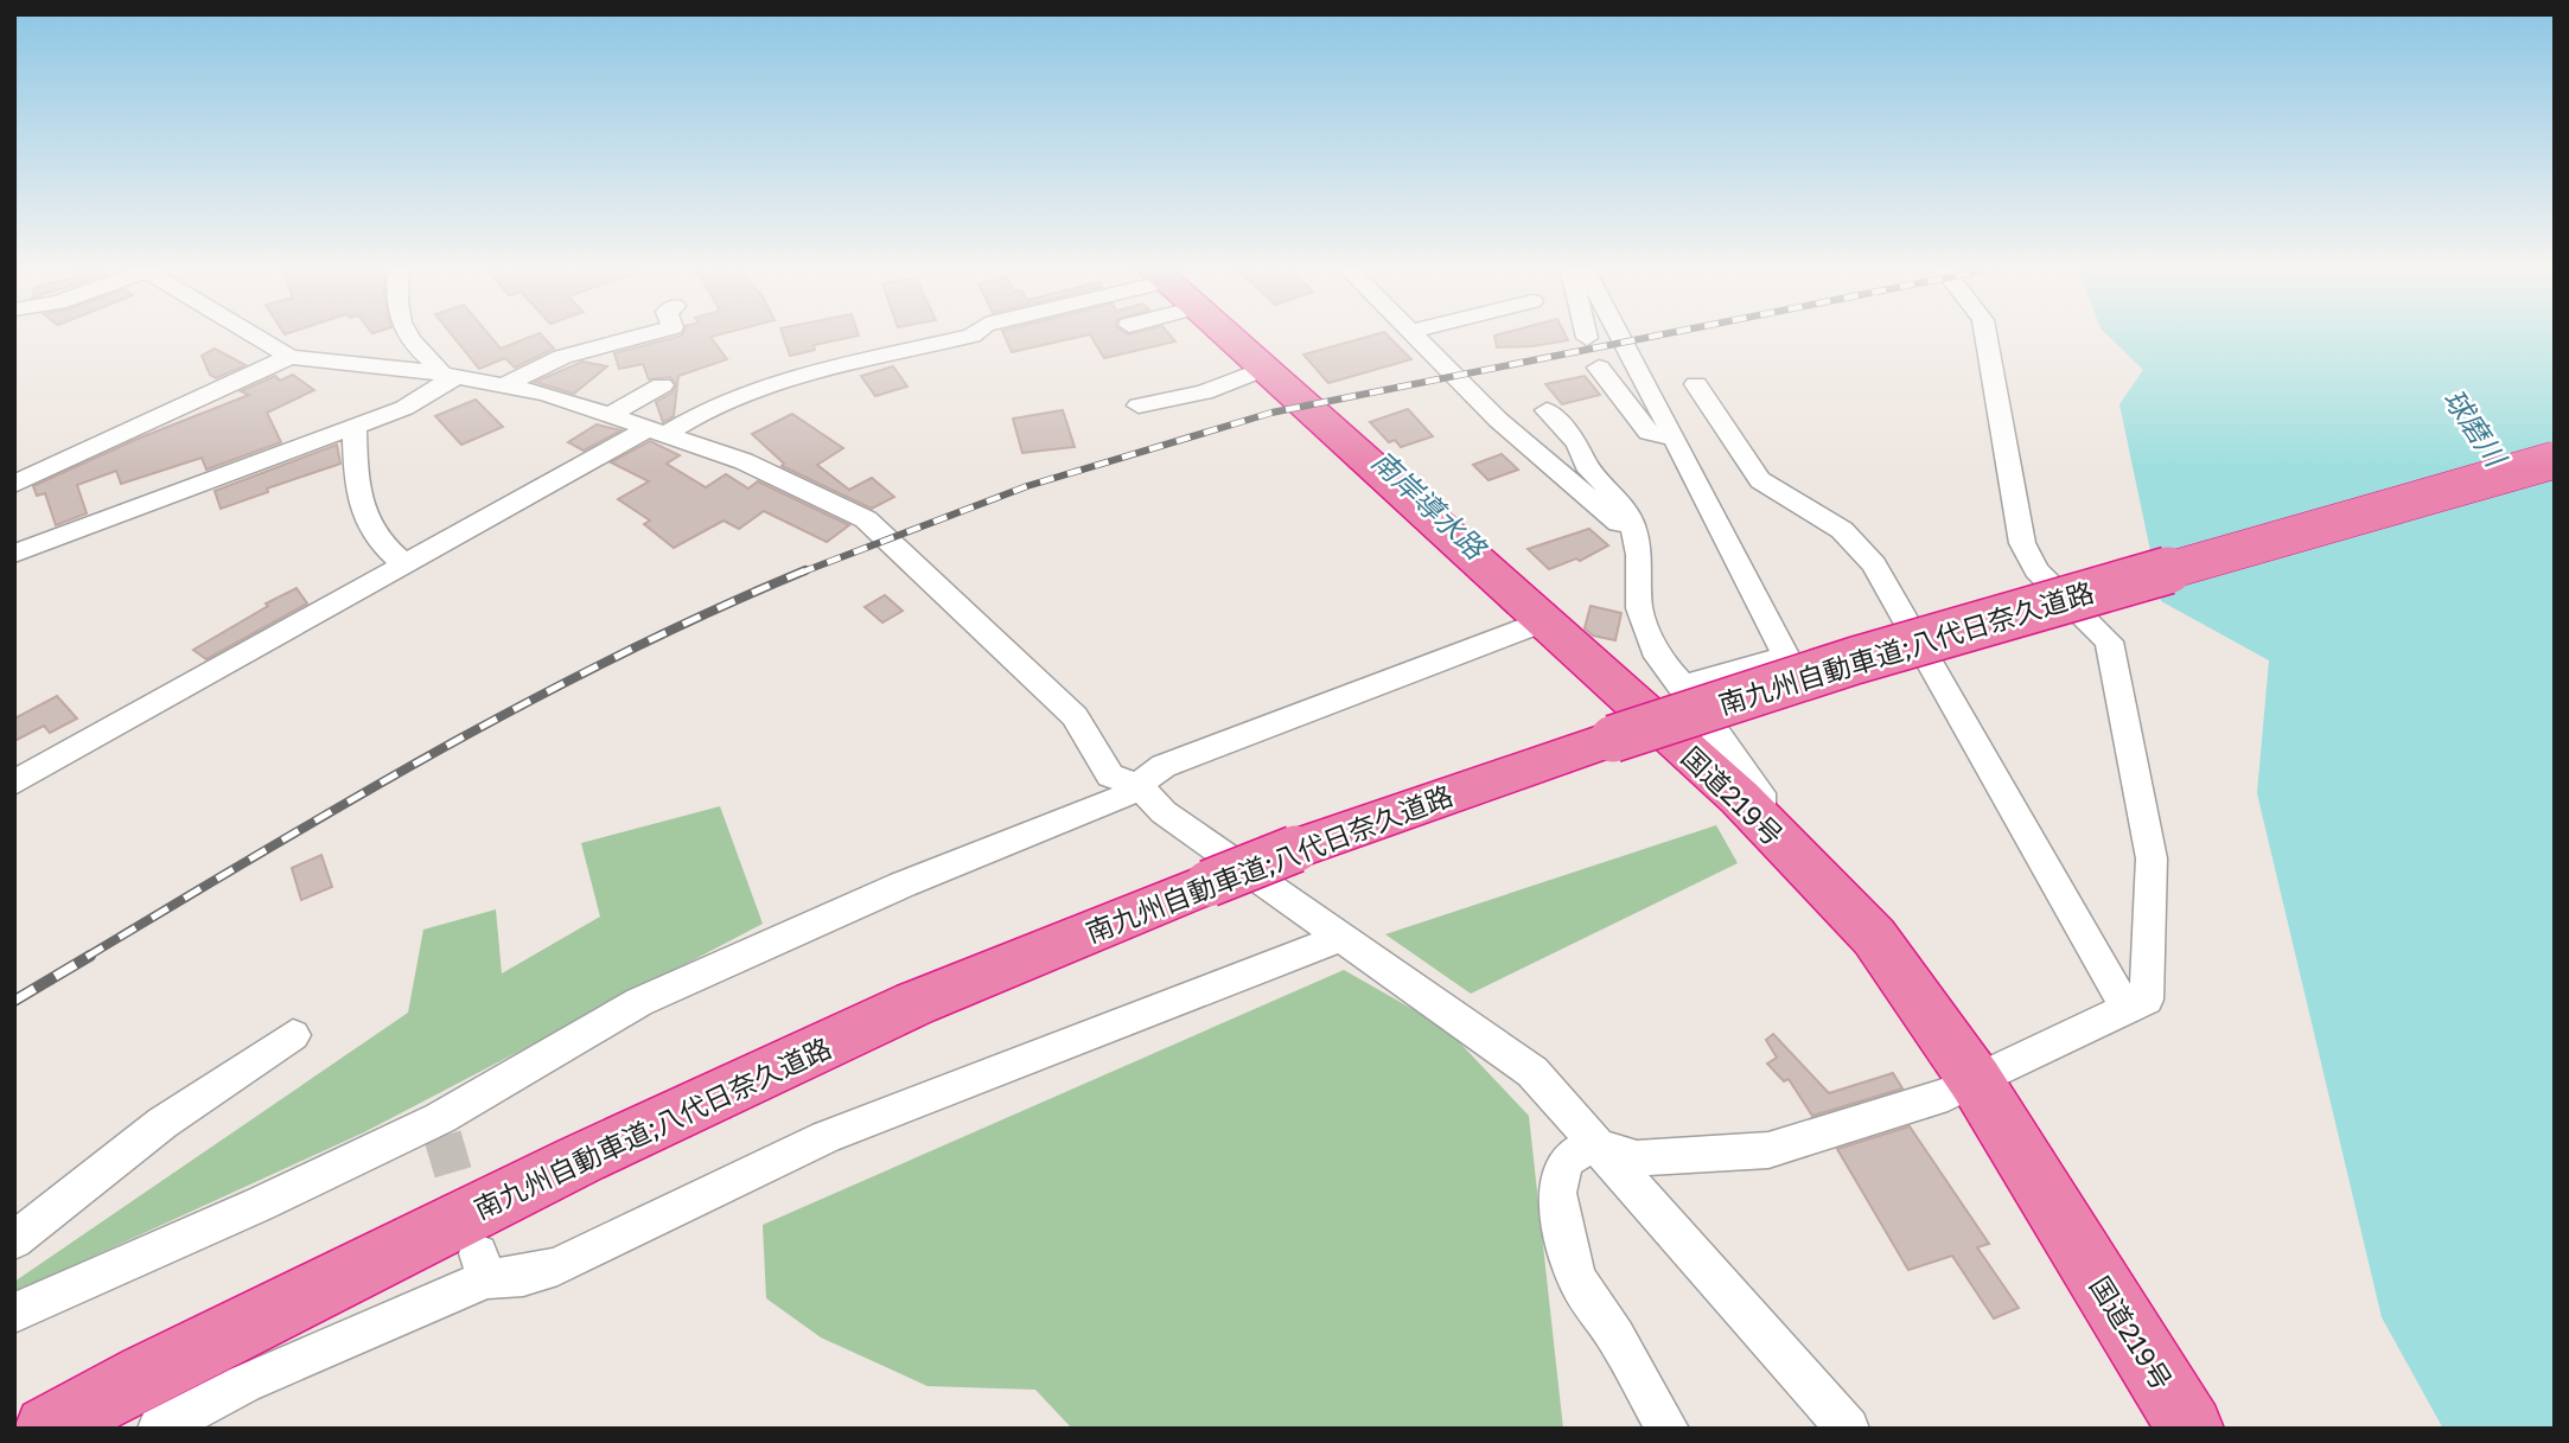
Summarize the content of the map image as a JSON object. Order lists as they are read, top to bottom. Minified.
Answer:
{"streets":{"highway":["南九州自動車道;八代日奈久道路","国道219号"]},"water":["球磨川","南岸導水路"]}
